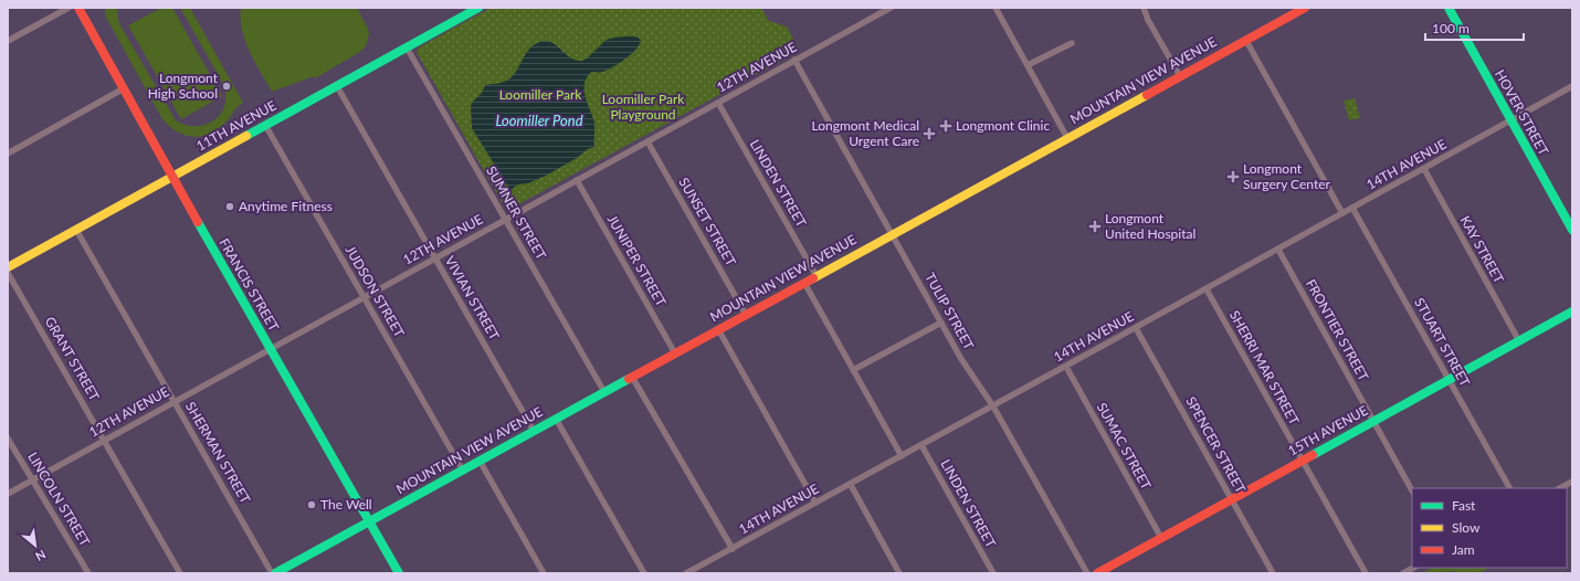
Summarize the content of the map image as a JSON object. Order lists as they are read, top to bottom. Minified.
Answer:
{"streets":{"street":["12TH AVENUE","MOUNTAIN VIEW AVENUE","HOVER STREET","11TH AVENUE","14TH AVENUE","LINDEN STREET","SUMNER STREET","SUNSET STREET","KAY STREET","JUNIPER STREET","FRANCIS STREET","JUDSON STREET","VIVIAN STREET","TULIP STREET","FRONTIER STREET","STUART STREET","GRANT STREET","SHERRI MAR STREET","15TH AVENUE","SPENCER STREET","SUMAC STREET","SHERMAN STREET","LINCOLN STREET"]},"crossings":[["12TH AVENUE","LINDEN STREET"],["12TH AVENUE","SUMNER STREET"],["12TH AVENUE","SUNSET STREET"],["12TH AVENUE","JUNIPER STREET"],["12TH AVENUE","FRANCIS STREET"],["12TH AVENUE","JUDSON STREET"],["12TH AVENUE","VIVIAN STREET"],["12TH AVENUE","TULIP STREET"],["12TH AVENUE","GRANT STREET"],["12TH AVENUE","SHERMAN STREET"],["12TH AVENUE","LINCOLN STREET"],["MOUNTAIN VIEW AVENUE","LINDEN STREET"],["MOUNTAIN VIEW AVENUE","SUMNER STREET"],["MOUNTAIN VIEW AVENUE","SUNSET STREET"],["MOUNTAIN VIEW AVENUE","JUNIPER STREET"],["MOUNTAIN VIEW AVENUE","FRANCIS STREET"],["MOUNTAIN VIEW AVENUE","JUDSON STREET"],["MOUNTAIN VIEW AVENUE","VIVIAN STREET"],["MOUNTAIN VIEW AVENUE","TULIP STREET"],["MOUNTAIN VIEW AVENUE","SHERMAN STREET"],["HOVER STREET","14TH AVENUE"],["11TH AVENUE","SUMNER STREET"],["11TH AVENUE","FRANCIS STREET"],["11TH AVENUE","JUDSON STREET"],["11TH AVENUE","VIVIAN STREET"],["11TH AVENUE","SHERMAN STREET"],["14TH AVENUE","LINDEN STREET"],["14TH AVENUE","KAY STREET"],["14TH AVENUE","TULIP STREET"],["14TH AVENUE","FRONTIER STREET"],["14TH AVENUE","STUART STREET"],["14TH AVENUE","SHERRI MAR STREET"],["14TH AVENUE","SPENCER STREET"],["14TH AVENUE","SUMAC STREET"],["KAY STREET","15TH AVENUE"],["FRONTIER STREET","15TH AVENUE"],["STUART STREET","15TH AVENUE"],["SHERRI MAR STREET","15TH AVENUE"],["15TH AVENUE","SPENCER STREET"],["15TH AVENUE","SUMAC STREET"]],"water":["Loomiller Pond"],"parks":["Loomiller Park","Loomiller Park Playground"],"places":{"other":["Longmont High School","Anytime Fitness","The Well"],"health":["Longmont Clinic","Longmont Medical Urgent Care","Longmont Surgery Center","Longmont United Hospital"]},"legend":["Fast","Slow","Jam"],"scale_bar":"100 m","north":"bottom right"}
